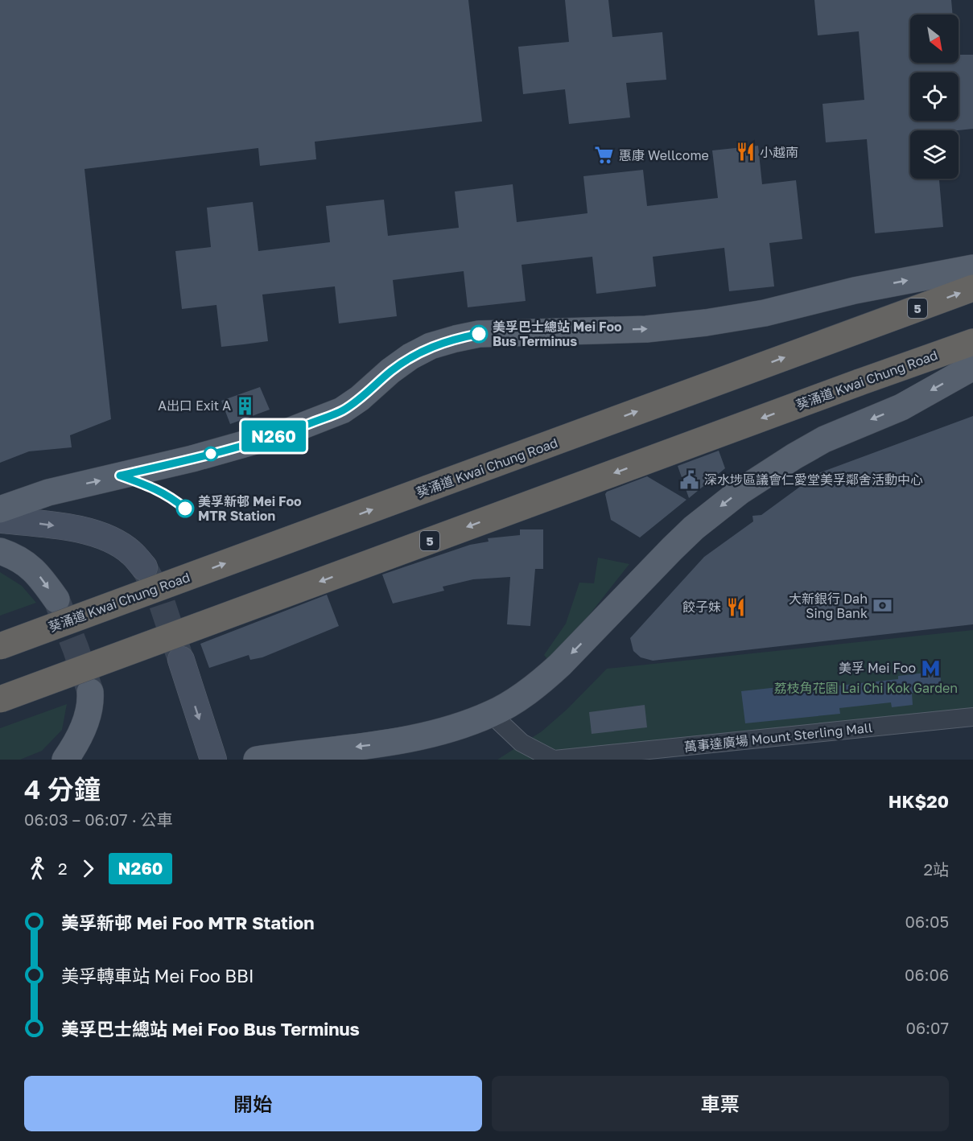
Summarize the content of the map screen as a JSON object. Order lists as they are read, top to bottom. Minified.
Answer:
{"streets":{"highway":["5","葵涌道 Kwai Chung Road"],"street":["萬事達廣場 Mount Sterling Mall"]},"parks":["荔枝角花園 Lai Chi Kok Garden"],"places":{"restaurant":["小越南","餃子妹"],"supermarket":["惠康 Wellcome"],"other":["美孚巴士總站 Mei Foo Bus Terminus","美孚新邨 Mei Foo MTR Station"],"building":["A出口 Exit A"],"public building":["深水埗區議會仁愛堂美孚鄰舍活動中心"],"bank":["大新銀行 Dah Sing Bank"],"metro station":["美孚 Mei Foo"]},"lines":["bus line N260"],"north":"bottom right","page":{"on_map":"N260","heading":["4 分鐘","06:03 – 06:07 · 公車","HK$20"],"legs":["2","N260","2站"],"list":[{"name":"美孚新邨 Mei Foo MTR Station","value":"06:05"},{"name":"美孚轉車站 Mei Foo BBI","value":"06:06"},{"name":"美孚巴士總站 Mei Foo Bus Terminus","value":"06:07"}],"buttons":["開始","車票"]}}
